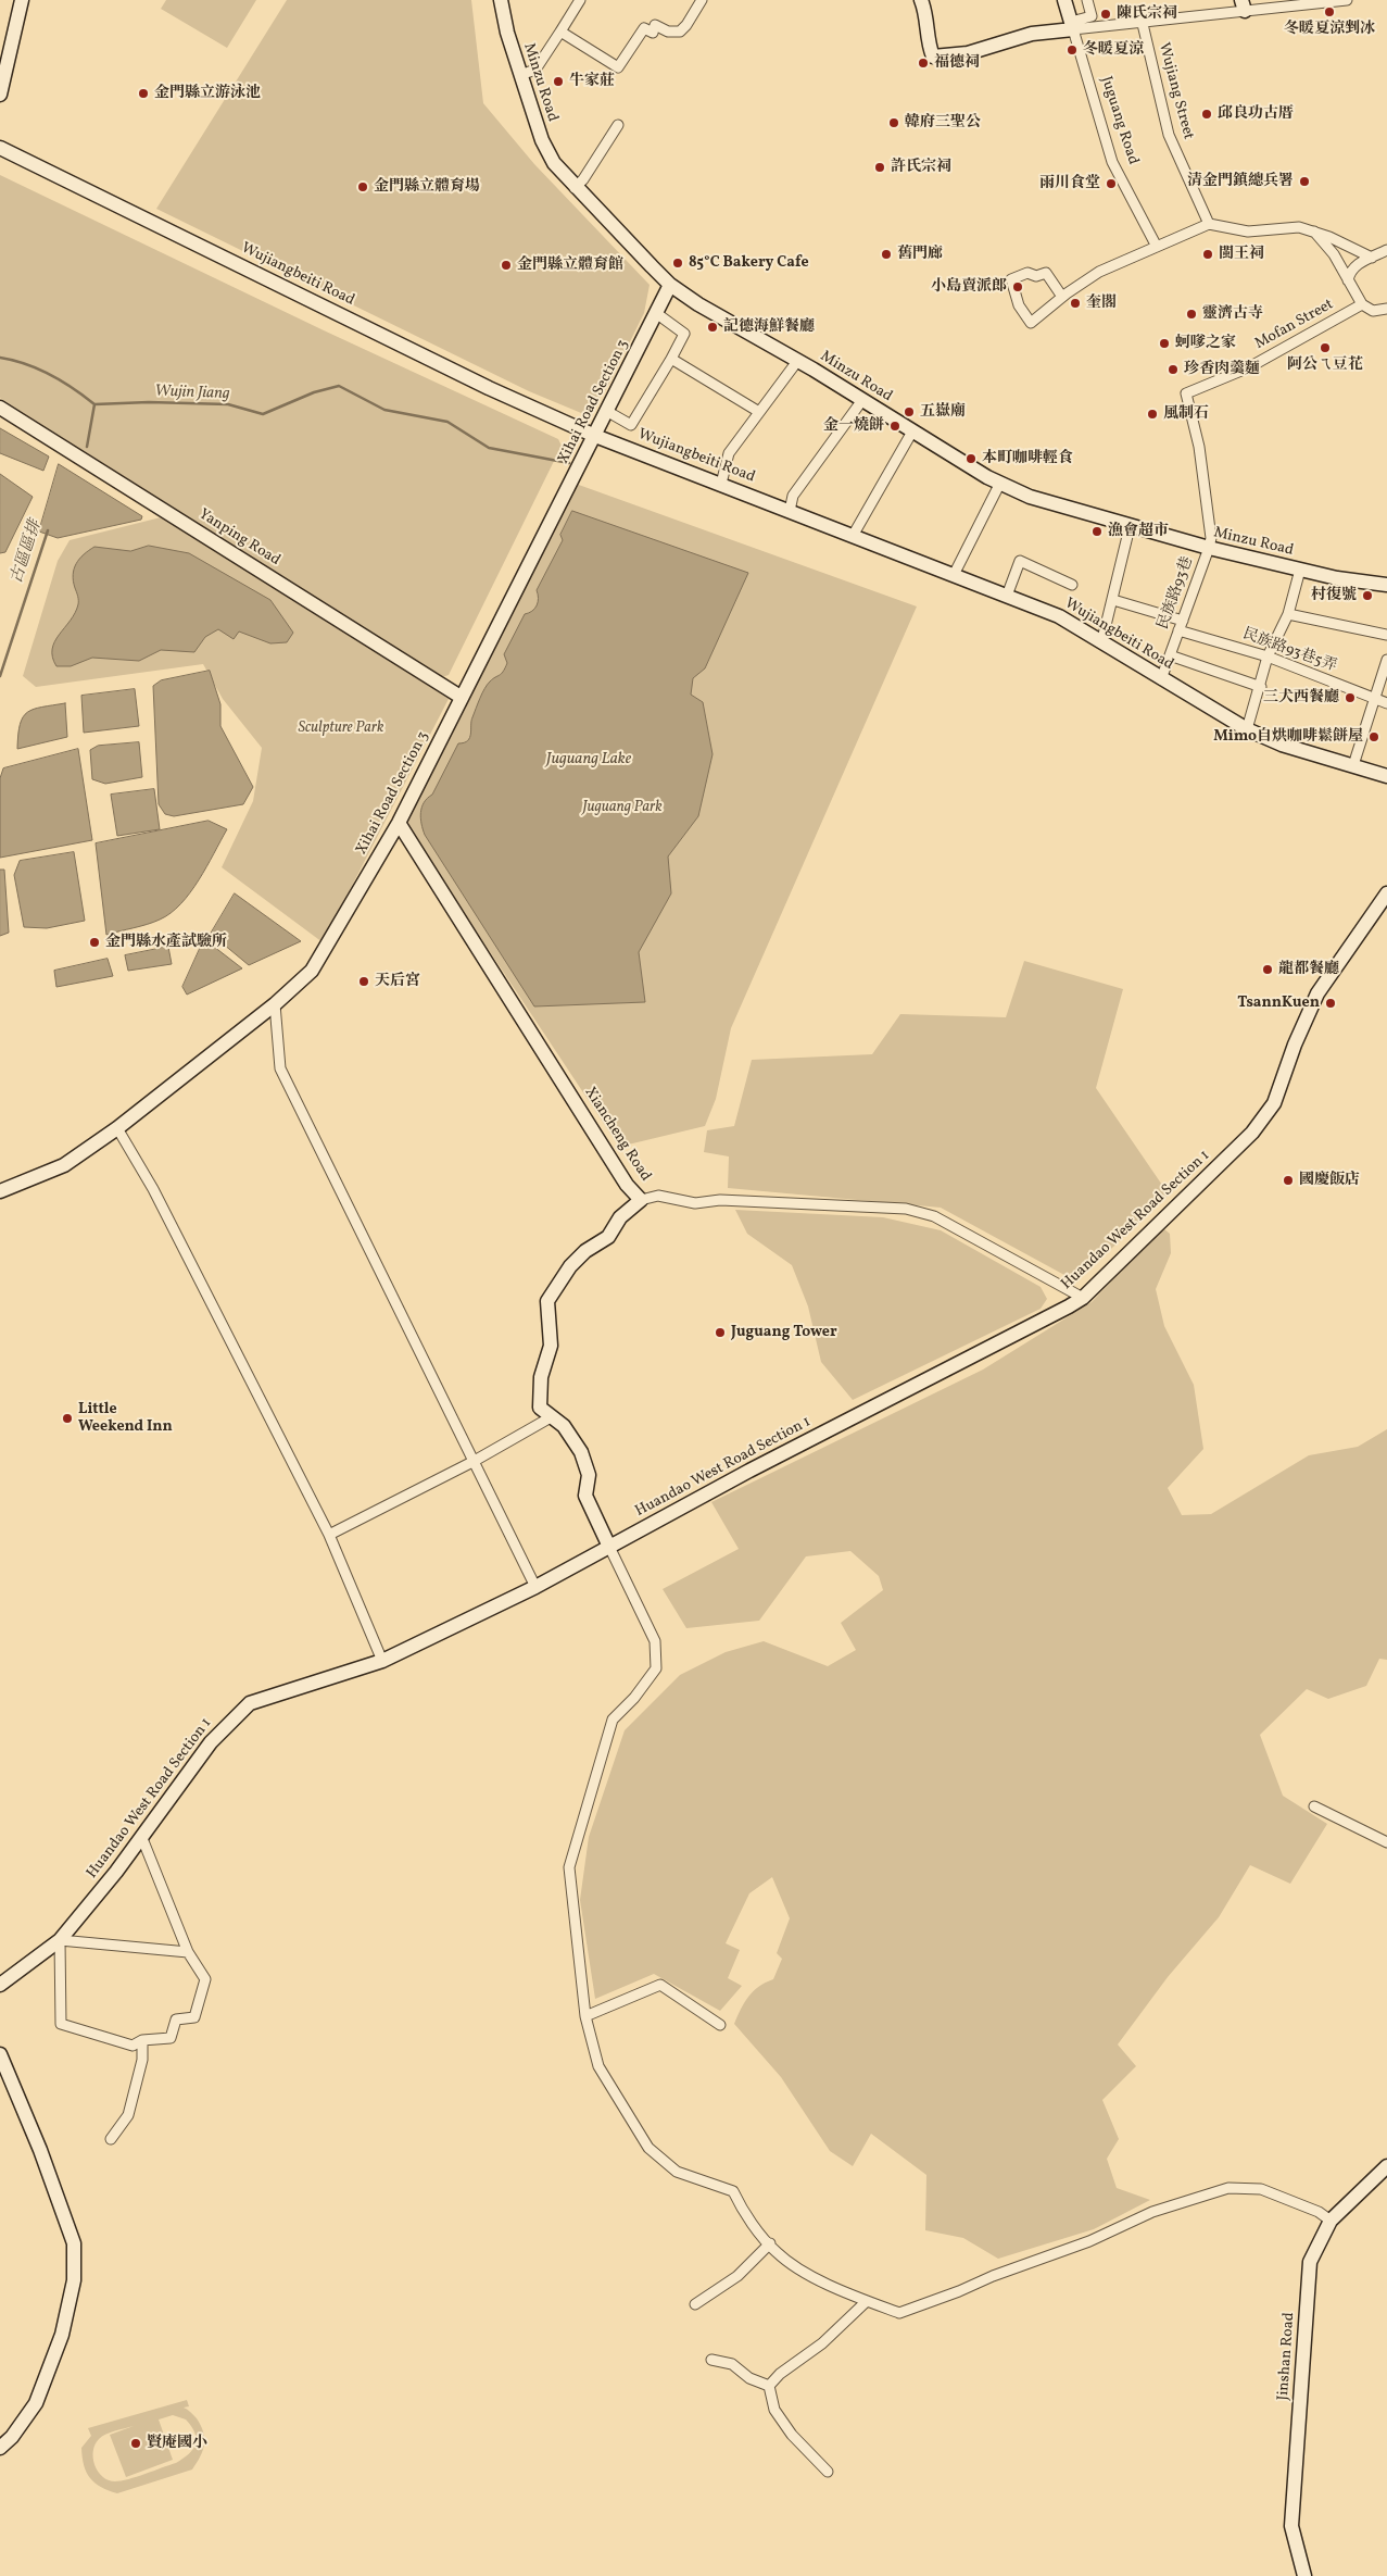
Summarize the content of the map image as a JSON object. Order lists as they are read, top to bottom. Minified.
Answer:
{"streets":{"main road":["Minzu Road","Juguang Road","Wujiangbeiti Road","Xihai Road Section 3","Yanping Road","Xiancheng Road","Huandao West Road Section 1","Jinshan Road"],"street":["Wujiang Street","Mofan Street","民族路93巷","民族路93巷5弄"]},"crossings":[["Minzu Road","Mofan Street"],["Minzu Road","Xihai Road Section 3"],["Minzu Road","民族路93巷"],["Wujiangbeiti Road","Xihai Road Section 3"],["Wujiangbeiti Road","民族路93巷"],["Mofan Street","民族路93巷"],["Xihai Road Section 3","Yanping Road"],["Xihai Road Section 3","Xiancheng Road"],["民族路93巷","民族路93巷5弄"],["Xiancheng Road","Huandao West Road Section 1"]],"water":["Wujin Jiang","古區區排","Juguang Lake"],"parks":["Sculpture Park","Juguang Park"],"places":["冬暖夏涼剉冰","陳氏宗祠","冬暖夏涼","福德祠","牛家莊","金門縣立游泳池","邱良功古厝","韓府三聖公","許氏宗祠","清金門鎮總兵署","雨川食堂","金門縣立體育場","舊門廊","閩王祠","85°C Bakery Cafe","金門縣立體育館","小島賣派郎","奎閣","靈濟古寺","記德海鮮餐廳","蚵嗲之家","阿公ㄟ豆花","珍香肉羹麵","五嶽廟","風制石","金一燒餅","本町咖啡輕食","漁會超市","村復號","三犬西餐廳","Mimo自烘咖啡鬆餅屋","金門縣水產試驗所","龍都餐廳","天后宮","TsannKuen","國慶飯店","Juguang Tower","Little Weekend Inn","賢庵國小"]}
